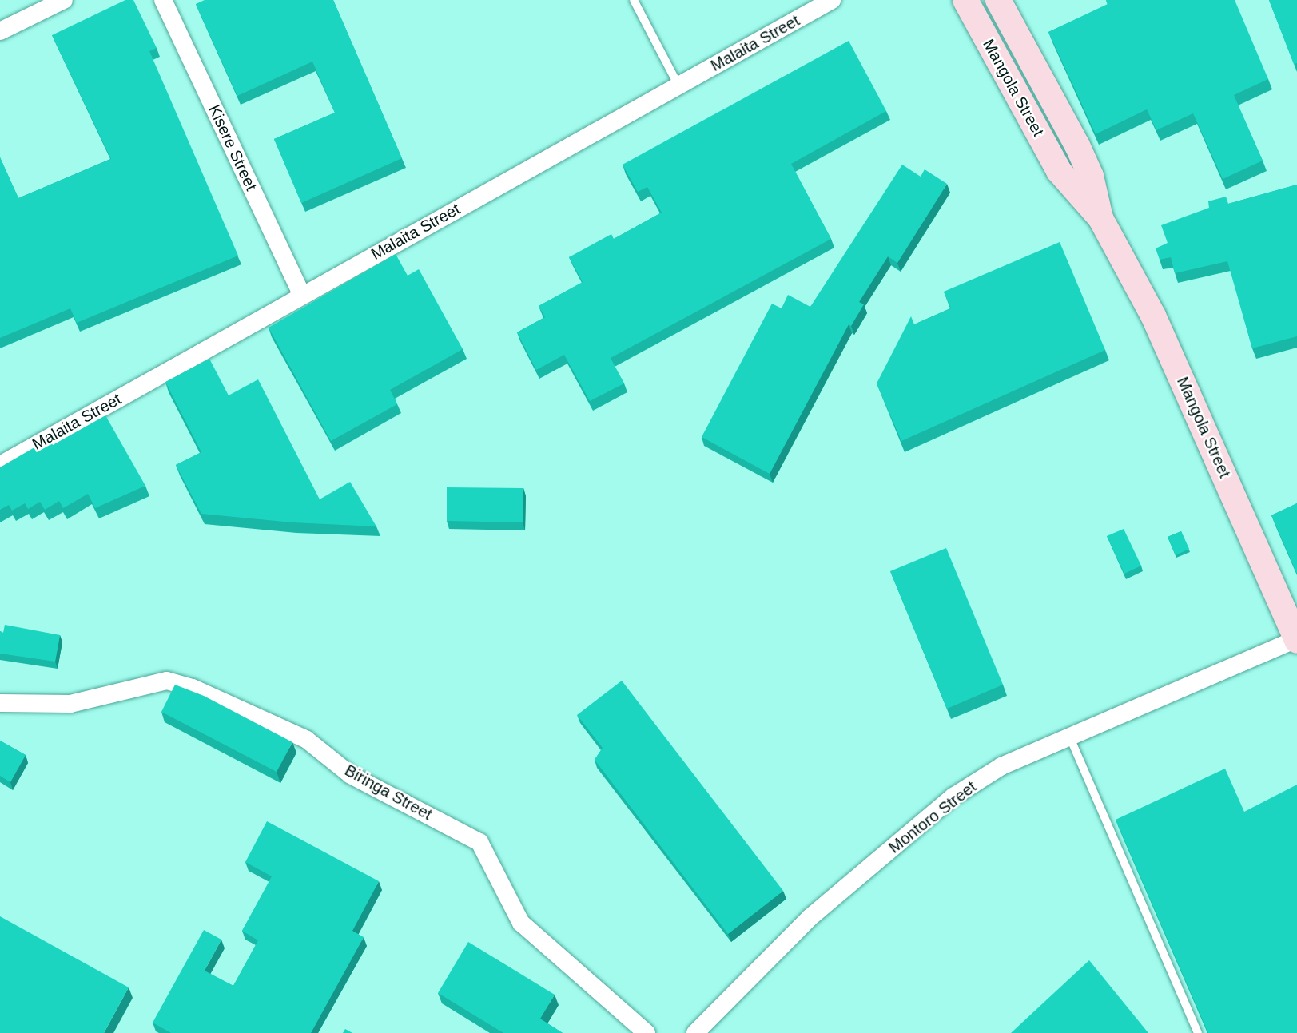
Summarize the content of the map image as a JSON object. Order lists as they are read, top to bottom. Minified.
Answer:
{"streets":{"main road":["Mangola Street"],"street":["Malaita Street","Kisere Street","Biringa Street","Montoro Street"]},"crossings":[["Malaita Street","Kisere Street"],["Mangola Street","Montoro Street"]]}
